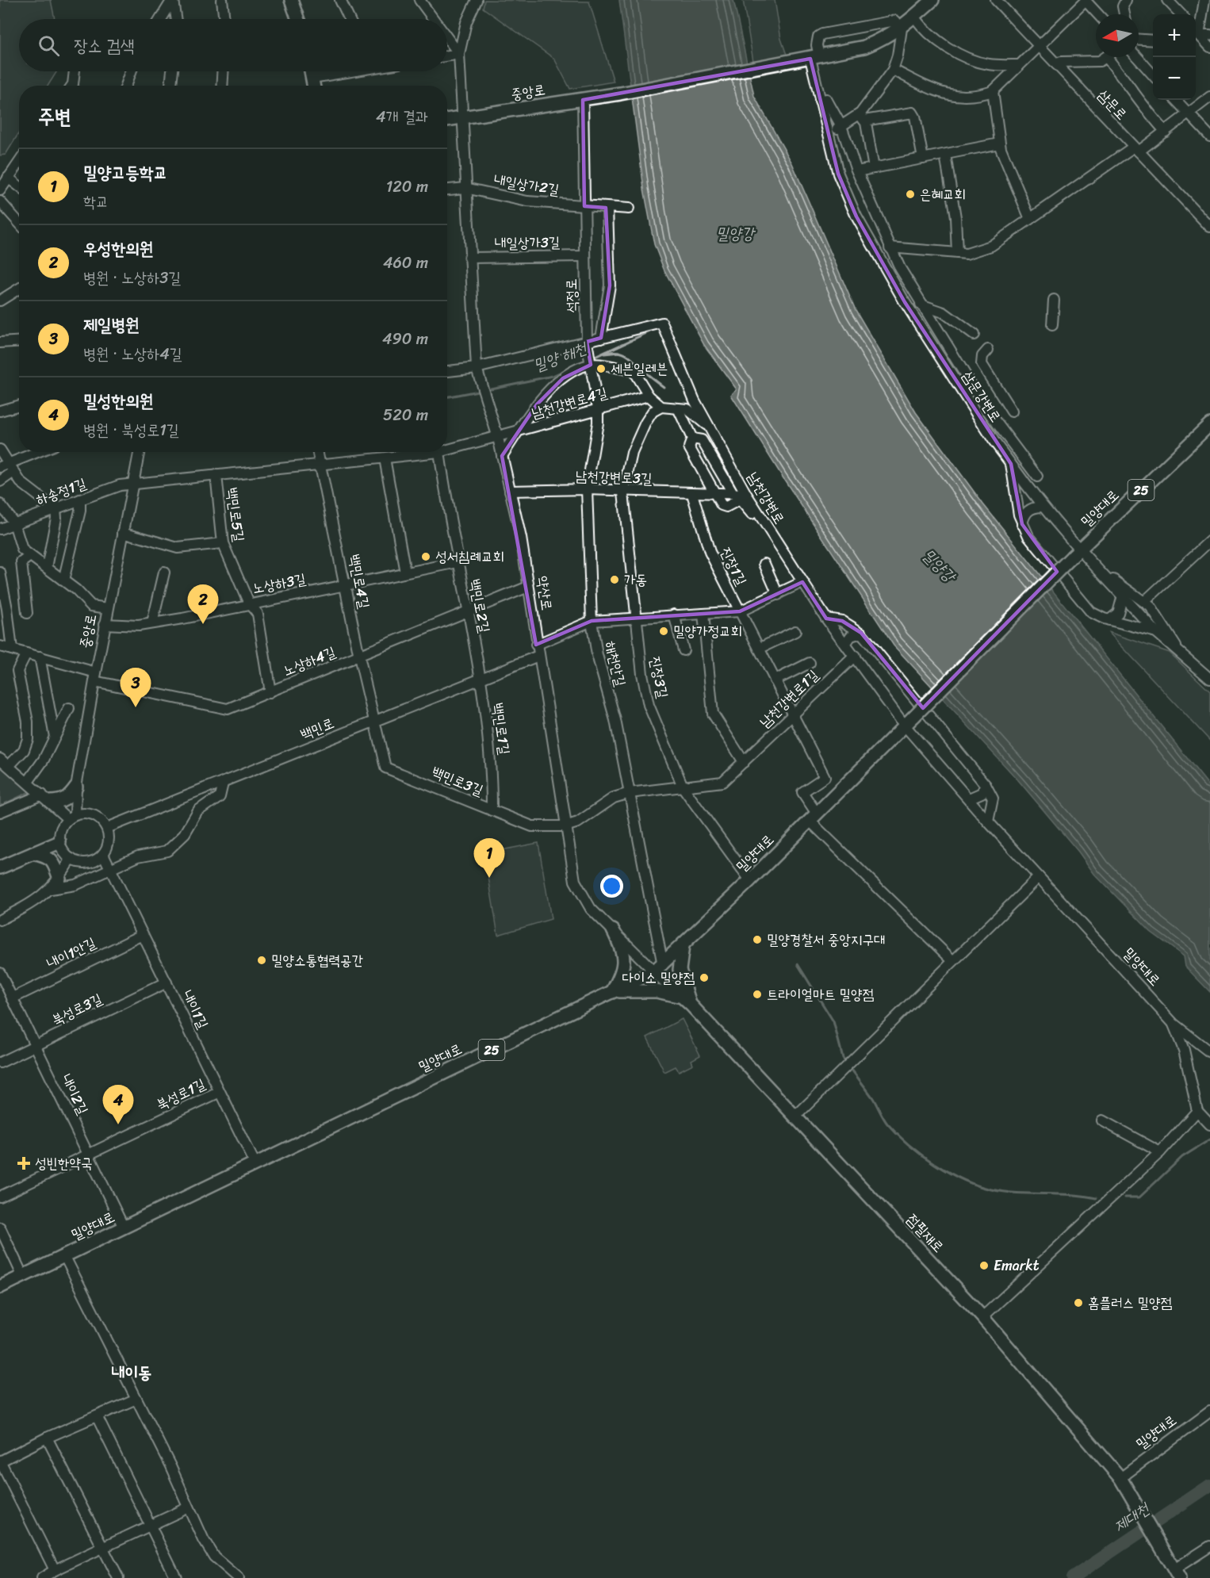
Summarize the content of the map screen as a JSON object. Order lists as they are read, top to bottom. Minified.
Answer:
{"streets":{"main road":["중앙로","25","밀양대로","약산로","점필재로"],"street":["삼문로","내일상가2길","내일상가3길","석정로","삼문강변로","남천강변로4길","남천강변로3길","하송정1길","남천강변로","백민로5길","진장1길","백민로4길","노상하3길","백민로2길","노상하4길","해천안길","진장3길","남천강변로1길","백민로","백민로1길","백민로3길","내이1안길","북성로3길","내이1길","내이2길","북성로1길"]},"crossings":[["중앙로","석정로"],["중앙로","삼문강변로"],["중앙로","하송정1길"],["중앙로","노상하3길"],["중앙로","약산로"],["중앙로","노상하4길"],["중앙로","백민로"],["중앙로","내이1길"],["내일상가2길","석정로"],["내일상가2길","약산로"],["내일상가3길","석정로"],["내일상가3길","약산로"],["석정로","남천강변로"],["석정로","해천안길"],["남천강변로4길","하송정1길"],["남천강변로4길","백민로4길"],["남천강변로4길","약산로"],["남천강변로4길","백민로2길"],["남천강변로4길","해천안길"],["남천강변로3길","남천강변로"],["남천강변로3길","진장1길"],["남천강변로3길","약산로"],["남천강변로3길","해천안길"],["남천강변로3길","진장3길"],["하송정1길","백민로5길"],["하송정1길","백민로4길"],["남천강변로","밀양대로"],["남천강변로","남천강변로1길"],["밀양대로","진장1길"],["밀양대로","약산로"],["밀양대로","해천안길"],["밀양대로","진장3길"],["밀양대로","내이1길"],["밀양대로","내이2길"],["밀양대로","점필재로"],["백민로5길","노상하3길"],["백민로5길","노상하4길"],["진장1길","남천강변로1길"],["백민로4길","노상하3길"],["백민로4길","노상하4길"],["백민로4길","백민로"],["백민로4길","백민로3길"],["노상하3길","백민로2길"],["약산로","노상하4길"],["약산로","해천안길"],["약산로","백민로"],["약산로","백민로3길"],["약산로","점필재로"],["백민로2길","노상하4길"],["백민로2길","백민로"],["백민로2길","백민로1길"],["해천안길","남천강변로1길"],["해천안길","점필재로"],["진장3길","남천강변로1길"],["백민로","백민로1길"],["백민로","백민로3길"],["백민로","내이1길"],["백민로1길","백민로3길"],["내이1안길","내이1길"],["내이1안길","내이2길"],["북성로3길","내이1길"],["북성로3길","내이2길"],["내이1길","북성로1길"],["내이2길","북성로1길"]],"districts":["내이동"],"water":["밀양강","밀양 해천","제대천"],"places":{"other":["은혜교회","세븐일레븐","성서침례교회","가동","밀양가정교회","밀양경찰서 중앙지구대","밀양소통협력공간","다이소 밀양점","트라이얼마트 밀양점","Emarkt","홈플러스 밀양점"],"health":["성빈한약국"]},"north":"left","page":{"map_buttons":["+","−"],"search":"장소 검색","heading":["주변","4개 결과"],"list":[{"mark":"1","name":"밀양고등학교","note":"학교","value":"120 m"},{"mark":"2","name":"우성한의원","note":"병원 · 노상하3길","value":"460 m"},{"mark":"3","name":"제일병원","note":"병원 · 노상하4길","value":"490 m"},{"mark":"4","name":"밀성한의원","note":"병원 · 북성로1길","value":"520 m"}],"pins":["2","3","1","4"]}}
